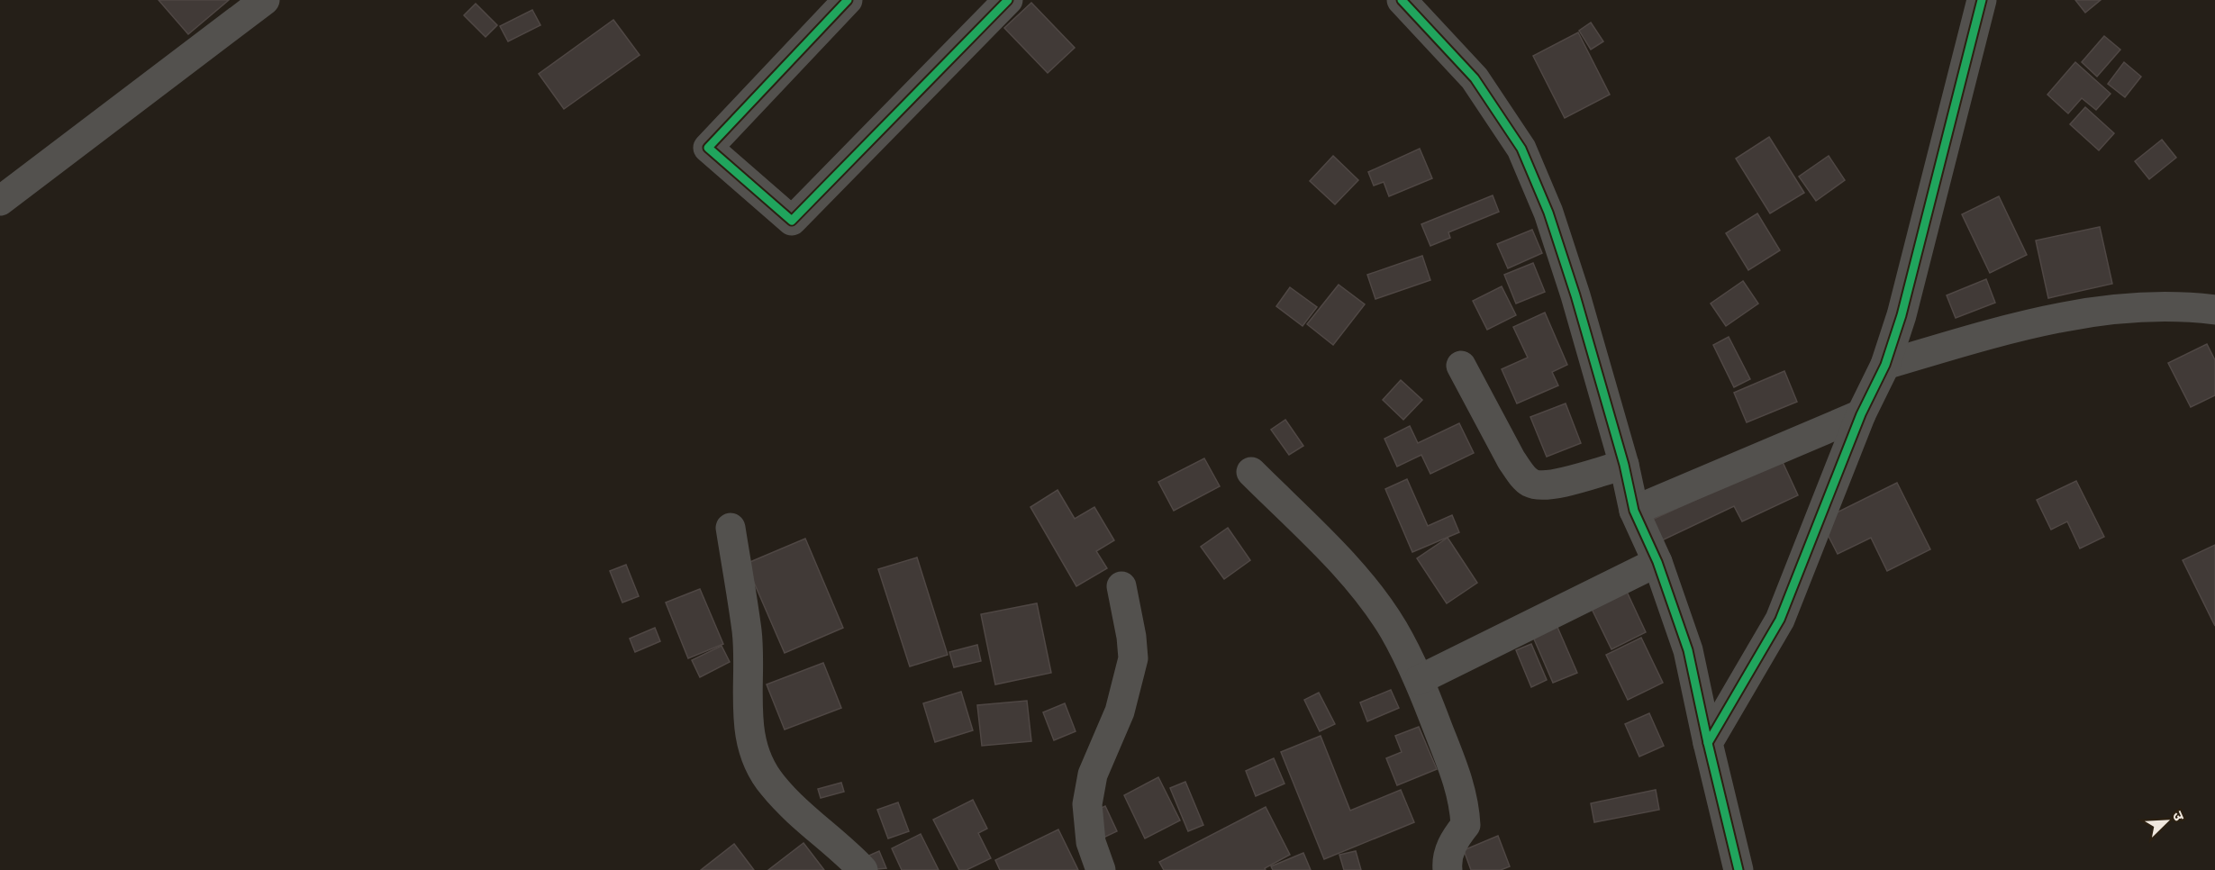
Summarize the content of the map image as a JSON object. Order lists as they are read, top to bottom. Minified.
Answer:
{"north":"top right"}
